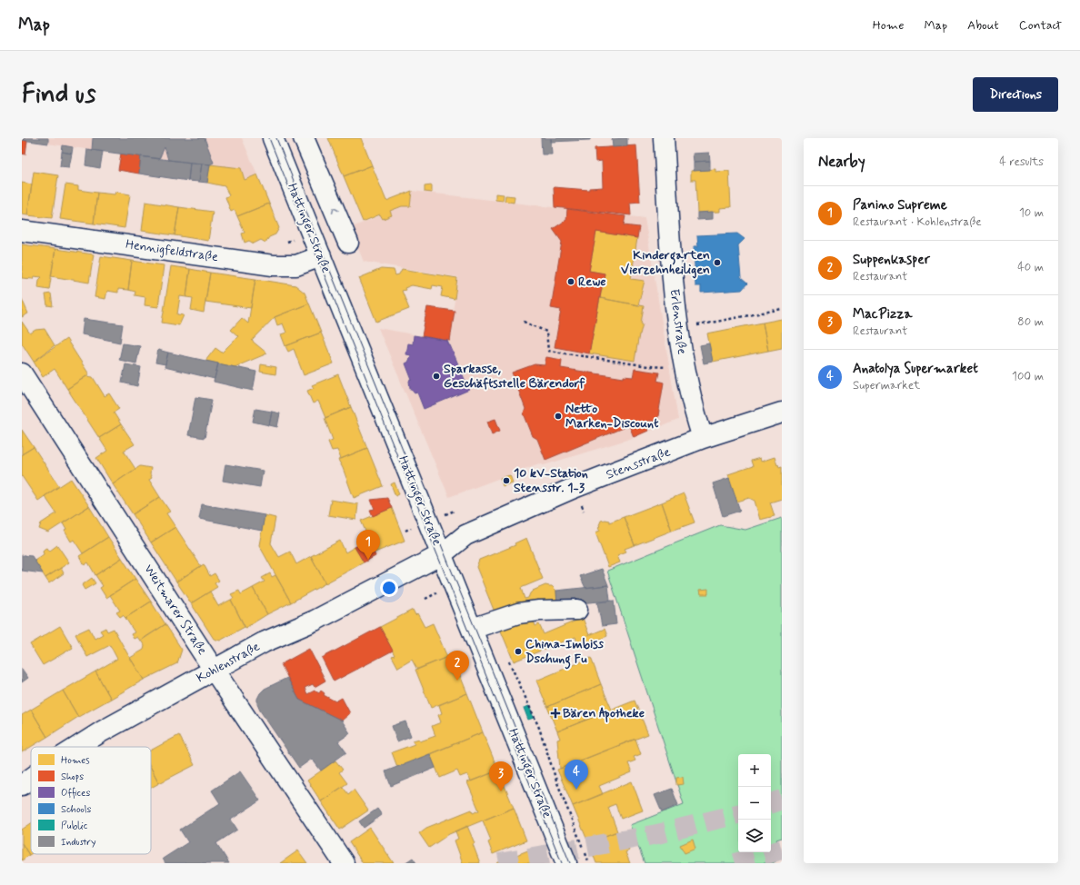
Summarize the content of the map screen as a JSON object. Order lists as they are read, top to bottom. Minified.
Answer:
{"streets":{"street":["Hattinger Straße","Hennigfeldstraße","Erlenstraße","Stensstraße","Weitmarer Straße","Kohlenstraße"]},"crossings":[["Hattinger Straße","Hennigfeldstraße"],["Hattinger Straße","Stensstraße"],["Hattinger Straße","Kohlenstraße"],["Erlenstraße","Stensstraße"],["Stensstraße","Kohlenstraße"],["Weitmarer Straße","Kohlenstraße"]],"places":{"other":["Kindergarten Vierzehnheiligen","Rewe","Sparkasse, Geschäftsstelle Bärendorf","Netto Marken-Discount","10 kV-Station Stensstr. 1-3","China-Imbiss Dschung Fu"],"health":["Bären Apotheke"]},"legend":["Homes","Shops","Offices","Schools","Public","Industry"],"page":{"header":"Map","nav":["Home","Map","About","Contact"],"buttons":"Directions","title":"Find us","heading":["Nearby","4 results"],"list":[{"mark":"1","name":"Panino Supreme","note":"Restaurant · Kohlenstraße","value":"10 m"},{"mark":"2","name":"Suppenkasper","note":"Restaurant","value":"40 m"},{"mark":"3","name":"MacPizza","note":"Restaurant","value":"80 m"},{"mark":"4","name":"Anatolya Supermarket","note":"Supermarket","value":"100 m"}],"pins":["1","2","4","3"],"map_buttons":["+","−"]}}
